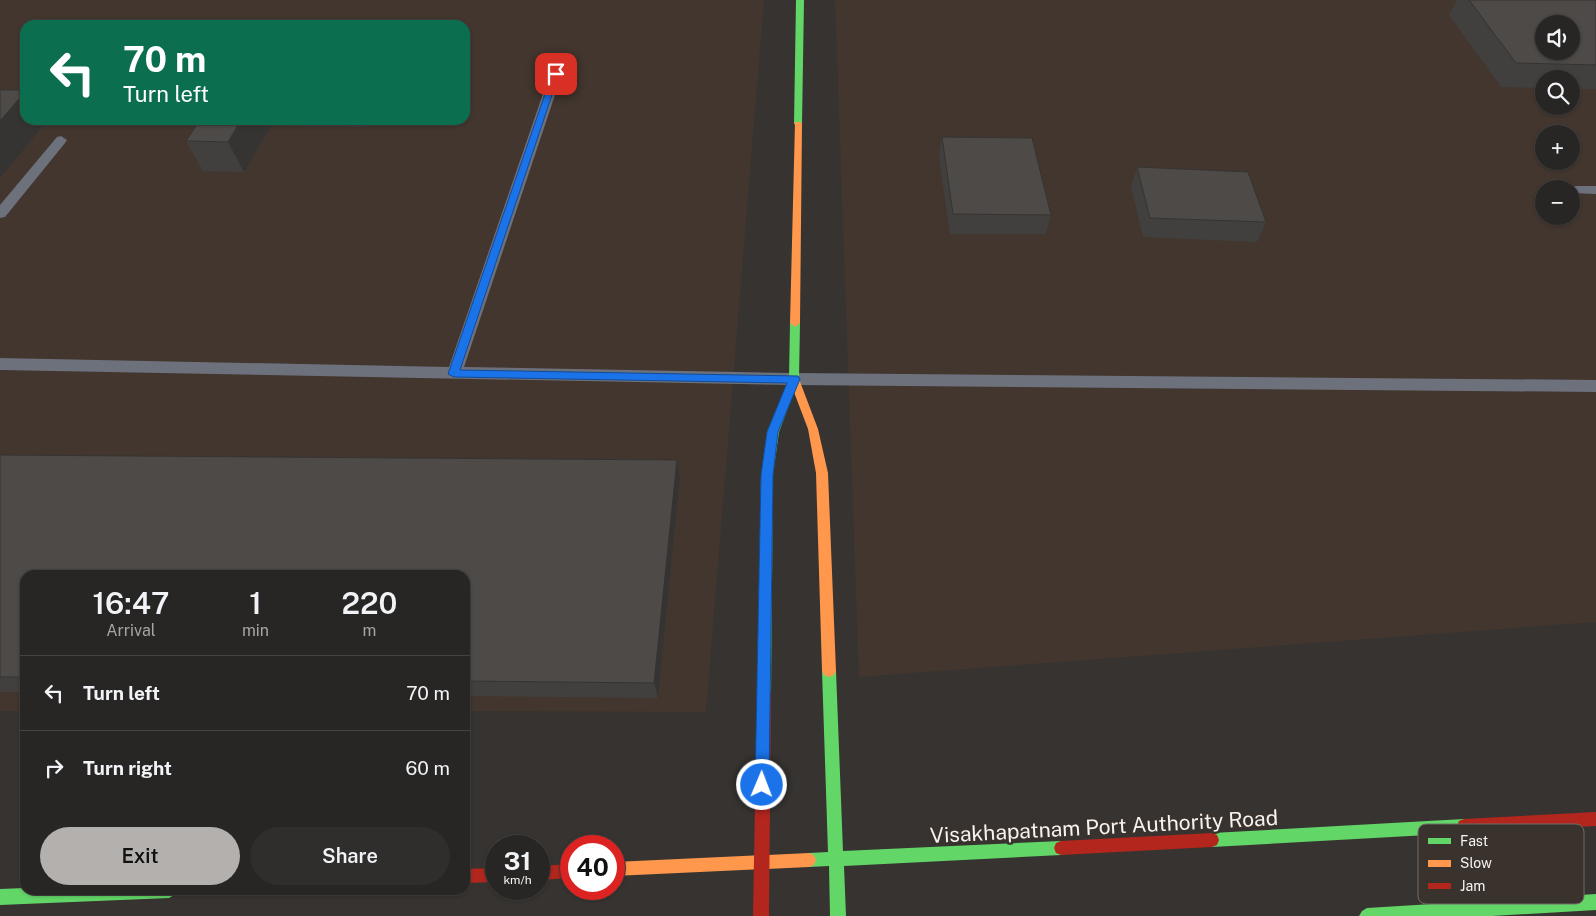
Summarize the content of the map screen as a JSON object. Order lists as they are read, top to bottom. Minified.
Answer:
{"streets":{"street":["Visakhapatnam Port Authority Road"]},"legend":["Fast","Slow","Jam"],"page":{"map_buttons":["+","−"],"turn":["70 m","Turn left"],"eta":["16:47","Arrival","1","min","220","m"],"list":[{"name":"Turn left","value":"70 m"},{"name":"Turn right","value":"60 m"}],"buttons":["Exit","Share"],"speed":"31 km/h","limit":"40"}}
